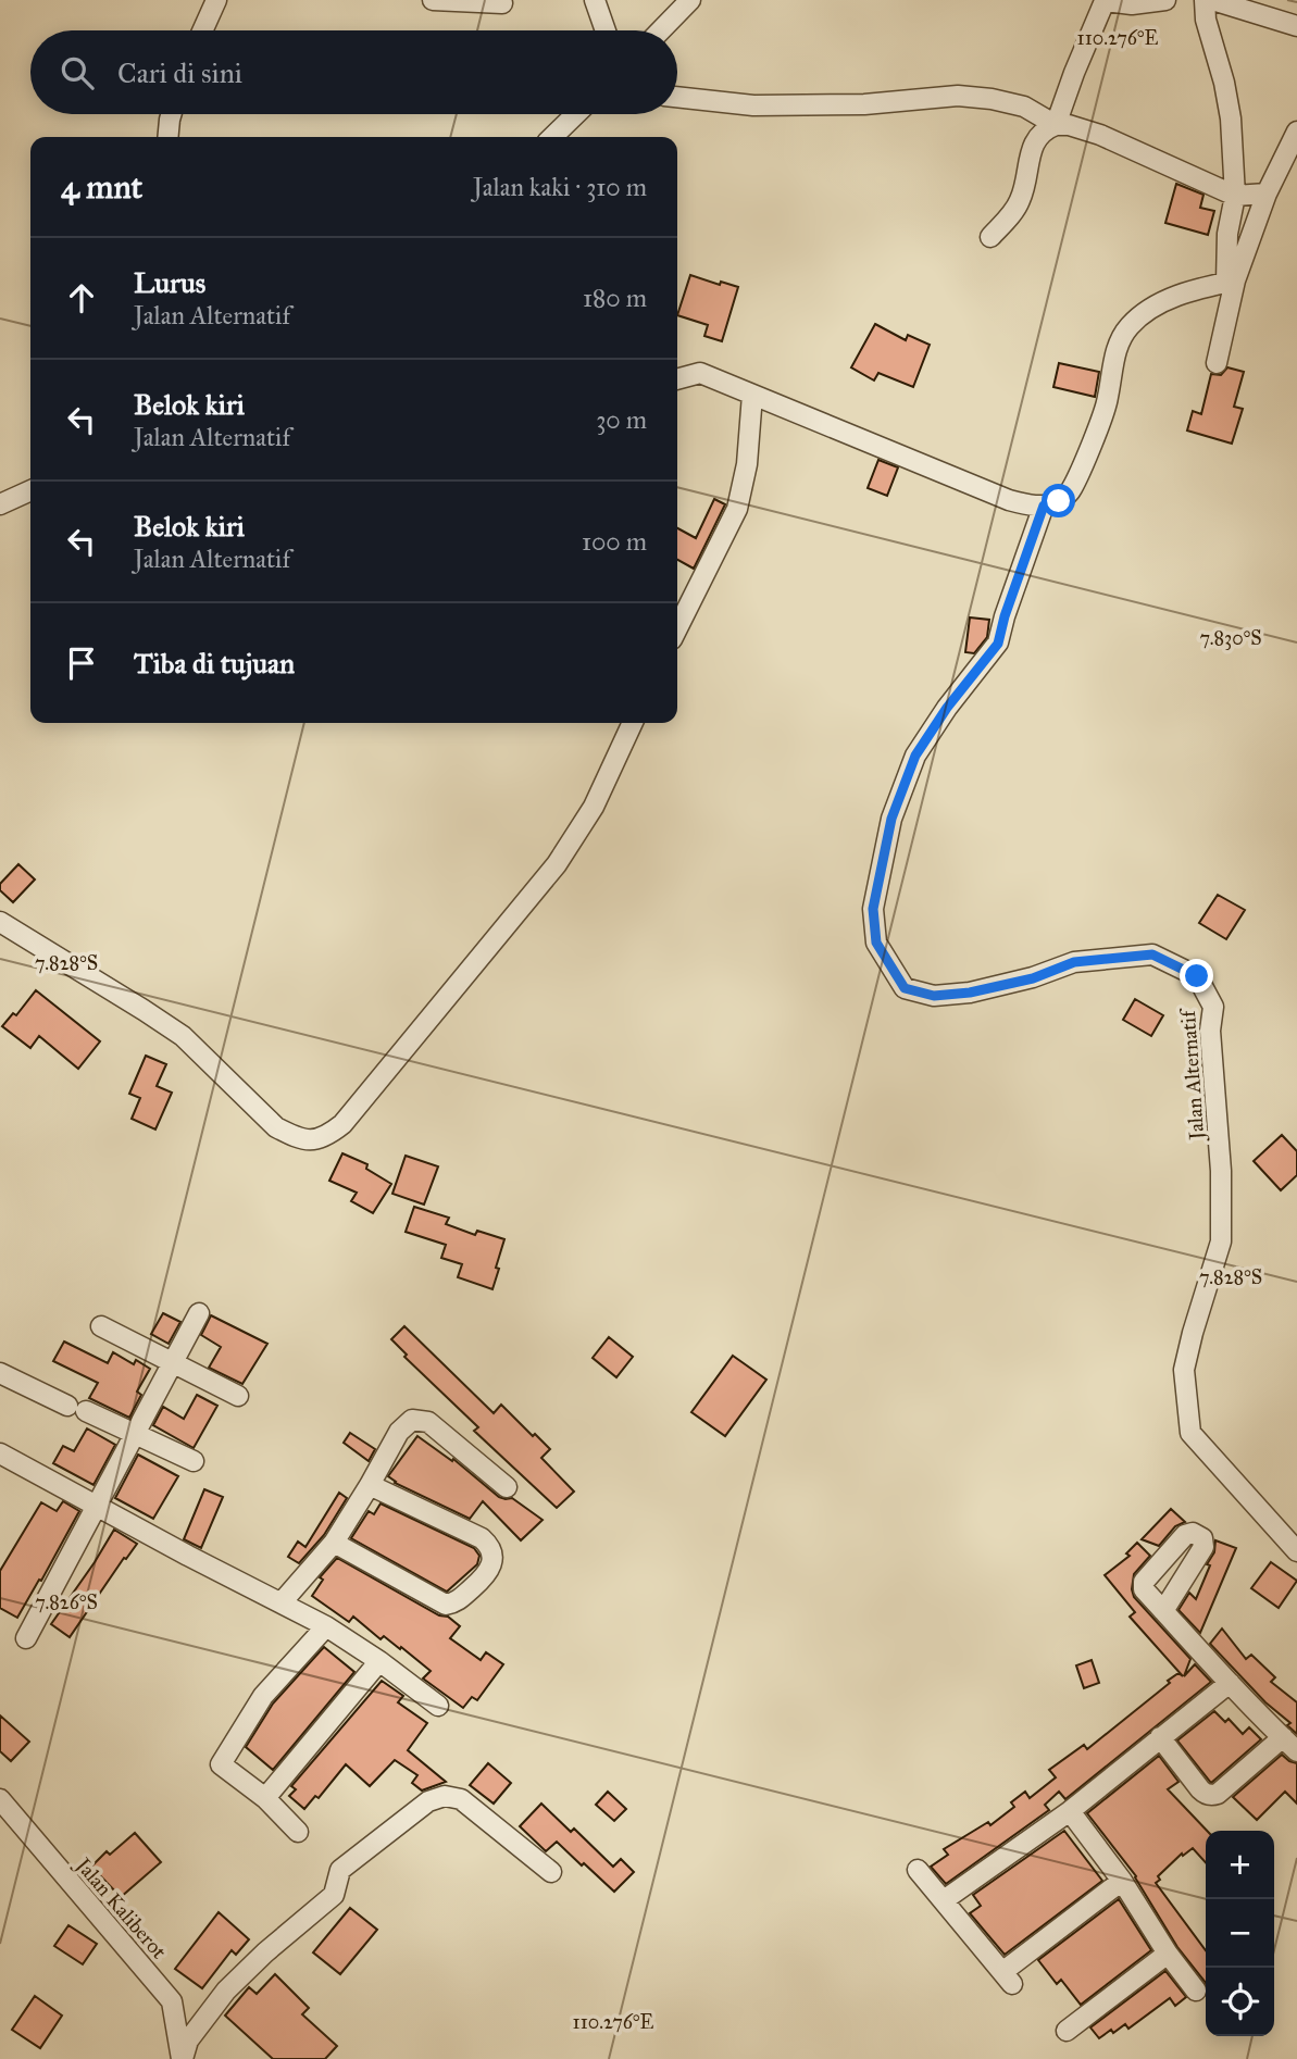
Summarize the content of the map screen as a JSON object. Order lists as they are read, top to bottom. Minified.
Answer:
{"streets":{"street":["Jalan Alternatif","Jalan Kaliberot"]},"page":{"search":"Cari di sini","heading":["4 mnt","Jalan kaki · 310 m"],"list":[["Lurus","Jalan Alternatif","180 m"],["Belok kiri","Jalan Alternatif","30 m"],["Belok kiri","Jalan Alternatif","100 m"],"Tiba di tujuan"],"map_buttons":["+","−"]},"coordinates":["110.276°E","7.830°S","7.828°S","7.826°S"]}
